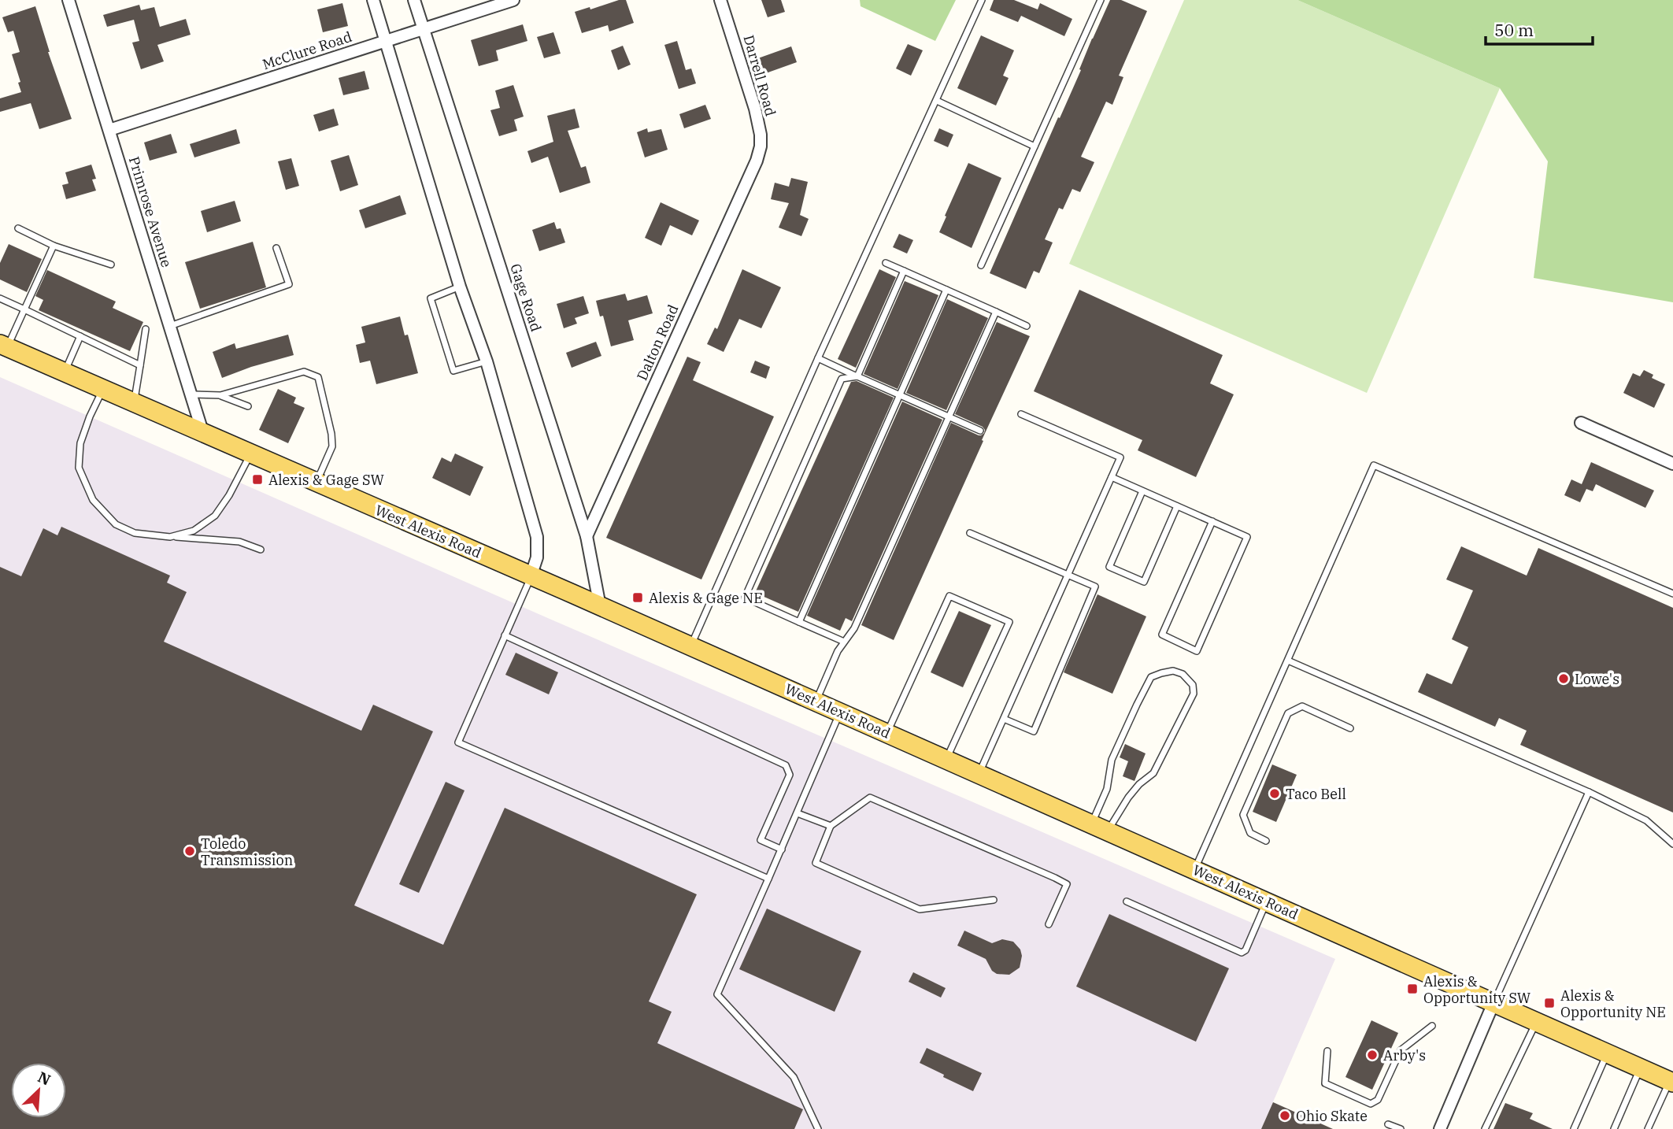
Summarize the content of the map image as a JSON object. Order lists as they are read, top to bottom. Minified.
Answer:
{"streets":{"main road":["West Alexis Road"],"street":["McClure Road","Darrell Road","Primrose Avenue","Gage Road","Dalton Road"]},"crossings":[["McClure Road","Primrose Avenue"],["McClure Road","Gage Road"],["Darrell Road","Dalton Road"],["Primrose Avenue","West Alexis Road"],["Gage Road","Dalton Road"],["Gage Road","West Alexis Road"]],"places":{"transit":["Alexis & Gage SW","Alexis & Gage NE","Alexis & Opportunity SW","Alexis & Opportunity NE"],"other":["Lowe's","Taco Bell","Toledo Transmission","Arby's","Ohio Skate"]},"scale_bar":"50 m","north":"top right"}
